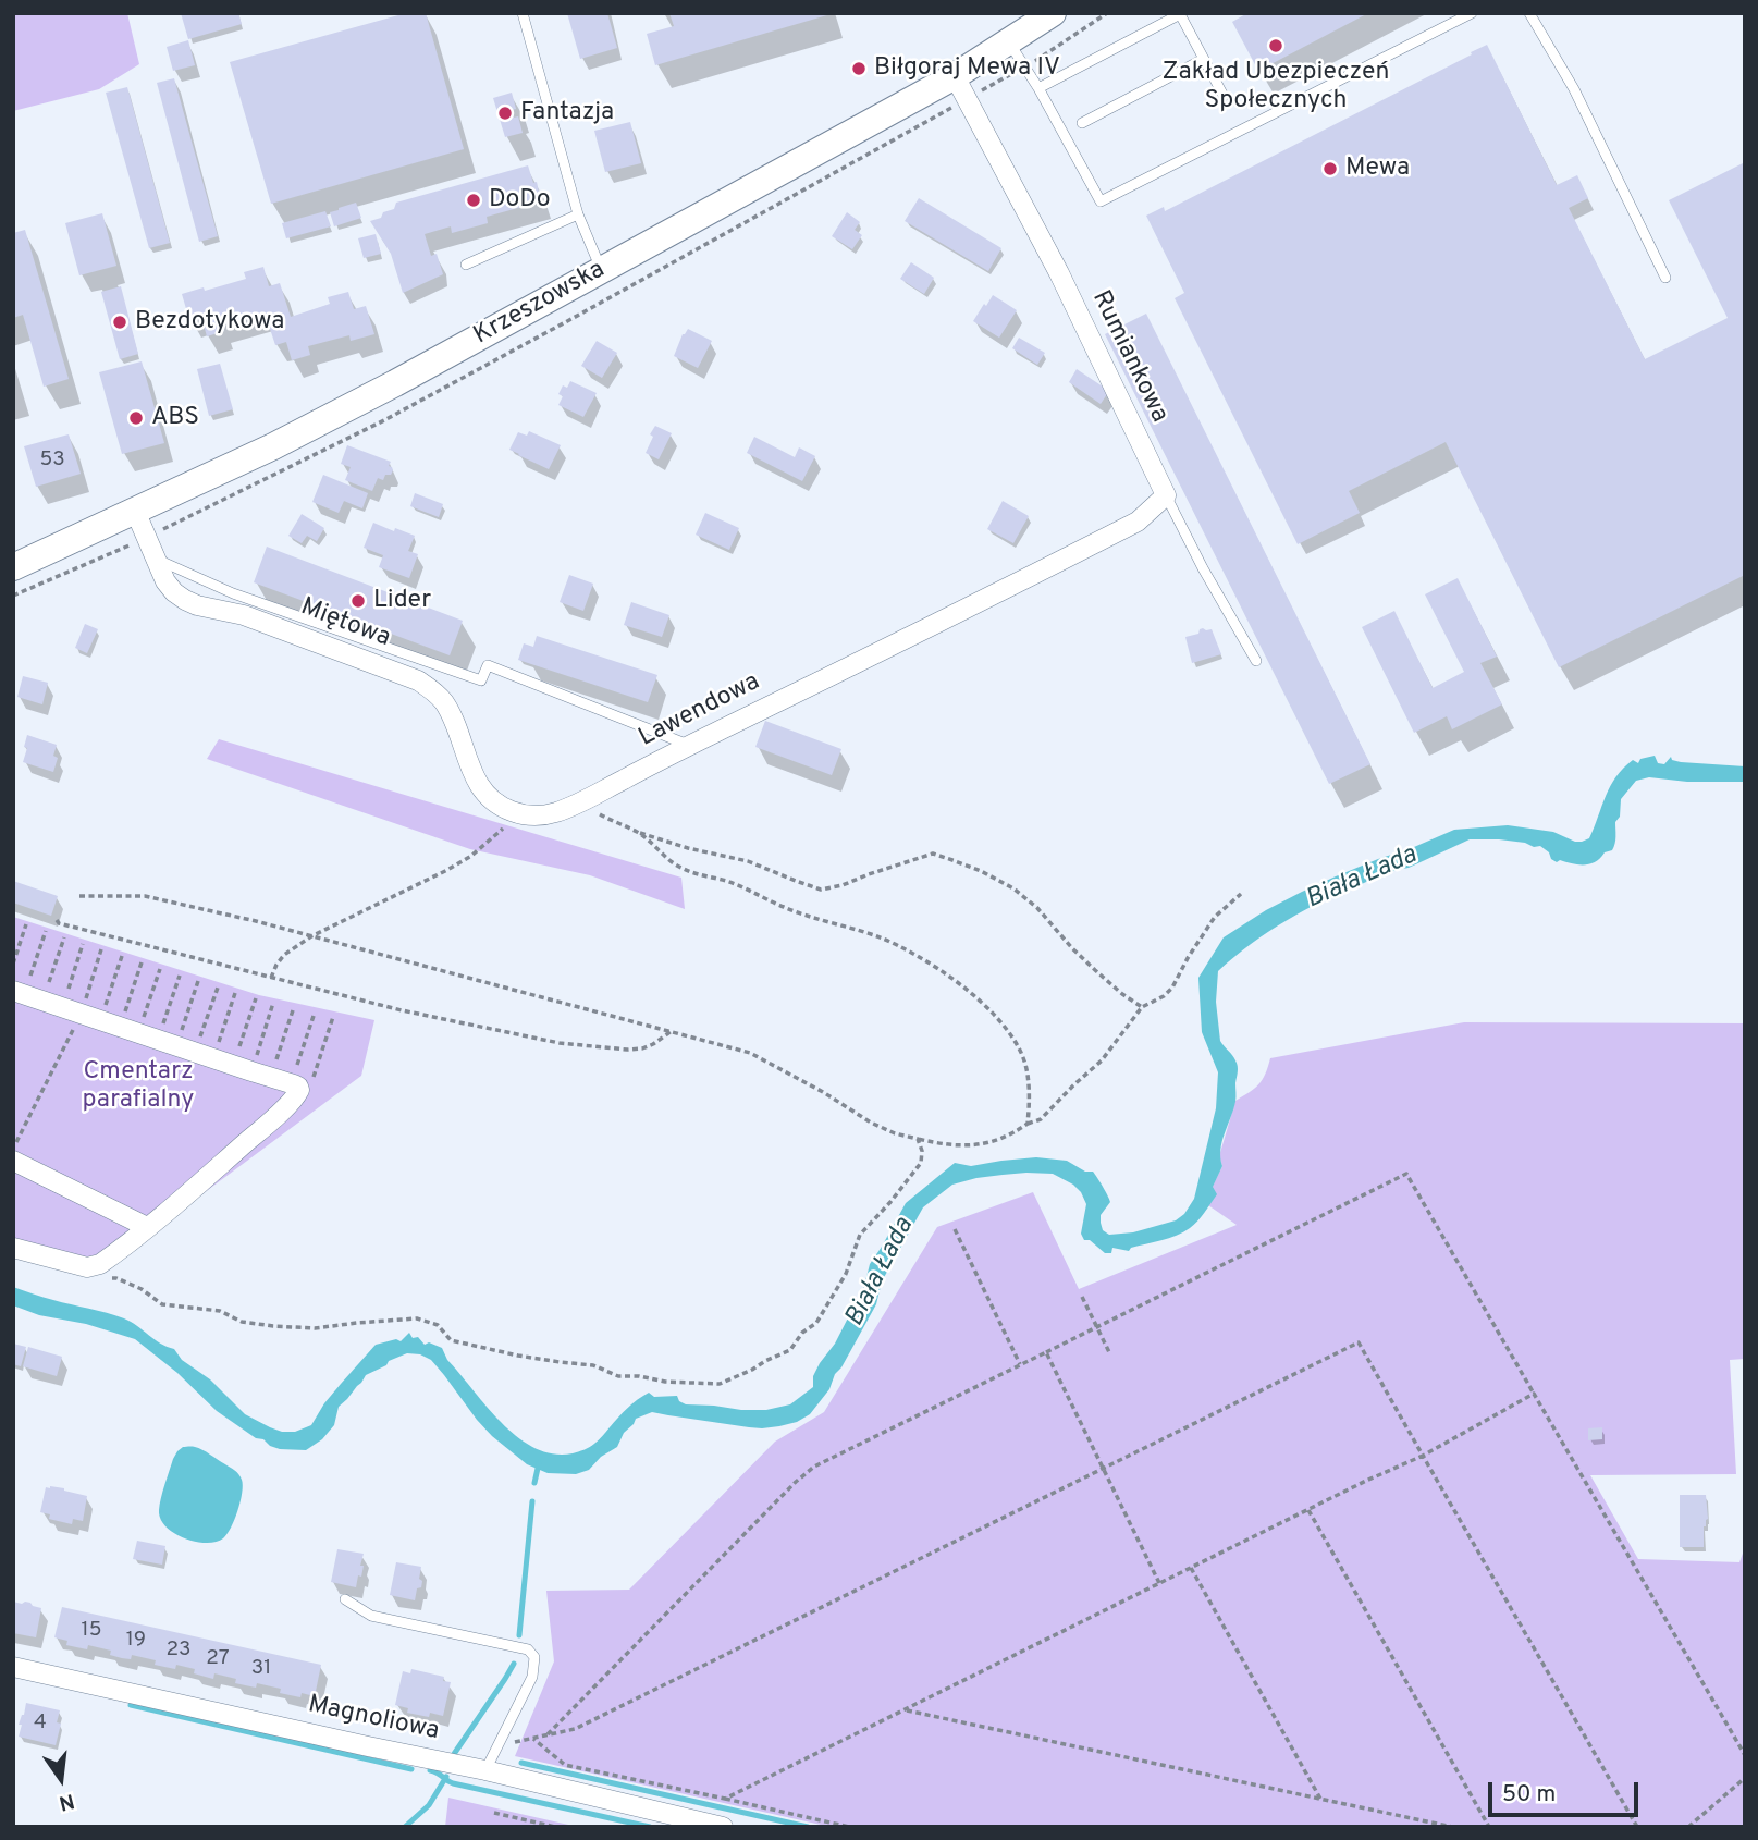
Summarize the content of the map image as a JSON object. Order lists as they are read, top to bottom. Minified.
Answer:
{"streets":{"main road":["Krzeszowska"],"street":["Rumiankowa","Miętowa","Lawendowa","Magnoliowa"]},"crossings":[["Krzeszowska","Rumiankowa"],["Krzeszowska","Miętowa"],["Rumiankowa","Lawendowa"],["Miętowa","Lawendowa"]],"water":["Biała Łada"],"parks":["Cmentarz parafialny"],"places":["Zakład Ubezpieczeń Społecznych","Biłgoraj Mewa IV","Fantazja","Mewa","DoDo","Bezdotykowa","ABS","Lider"],"house_numbers":["53","15","19","23","27","31","4"],"scale_bar":"50 m","north":"bottom"}
